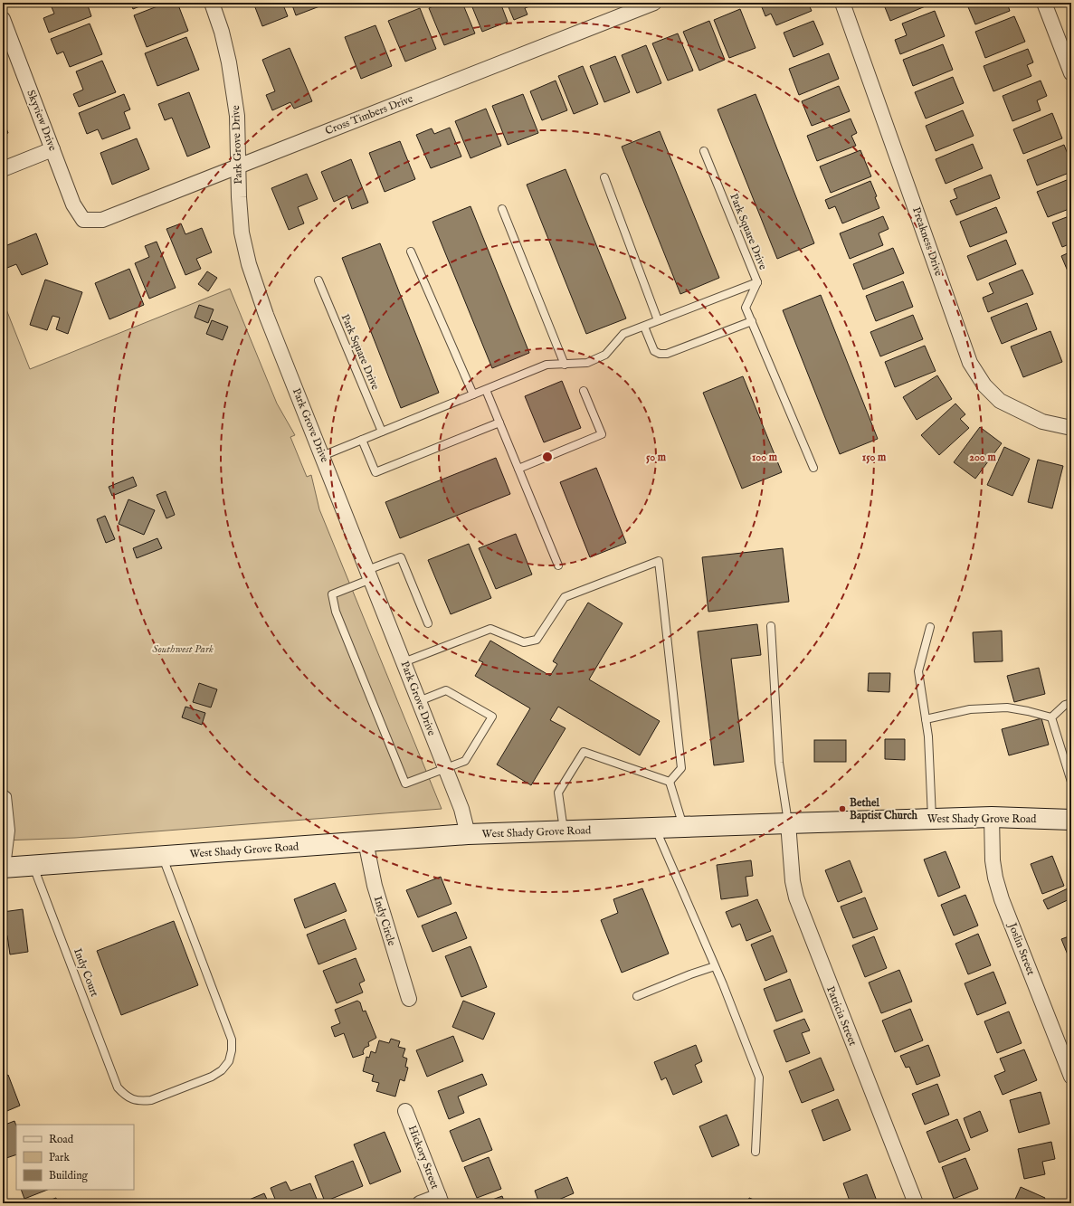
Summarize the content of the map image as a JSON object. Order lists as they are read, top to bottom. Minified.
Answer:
{"streets":{"main road":["West Shady Grove Road"],"street":["Cross Timbers Drive","Skyview Drive","Park Grove Drive","Preakness Drive","Indy Circle","Joslin Street","Patricia Street","Hickory Street"],"lane":["Park Square Drive","Indy Court"]},"crossings":[["Cross Timbers Drive","Skyview Drive"],["Cross Timbers Drive","Park Grove Drive"],["Park Grove Drive","Park Square Drive"],["Park Grove Drive","West Shady Grove Road"],["West Shady Grove Road","Indy Circle"],["West Shady Grove Road","Joslin Street"],["West Shady Grove Road","Indy Court"],["West Shady Grove Road","Patricia Street"]],"parks":["Southwest Park"],"places":["Bethel Baptist Church"],"legend":["Road","Park","Building"],"rings":["50 m","100 m","150 m","200 m"]}
